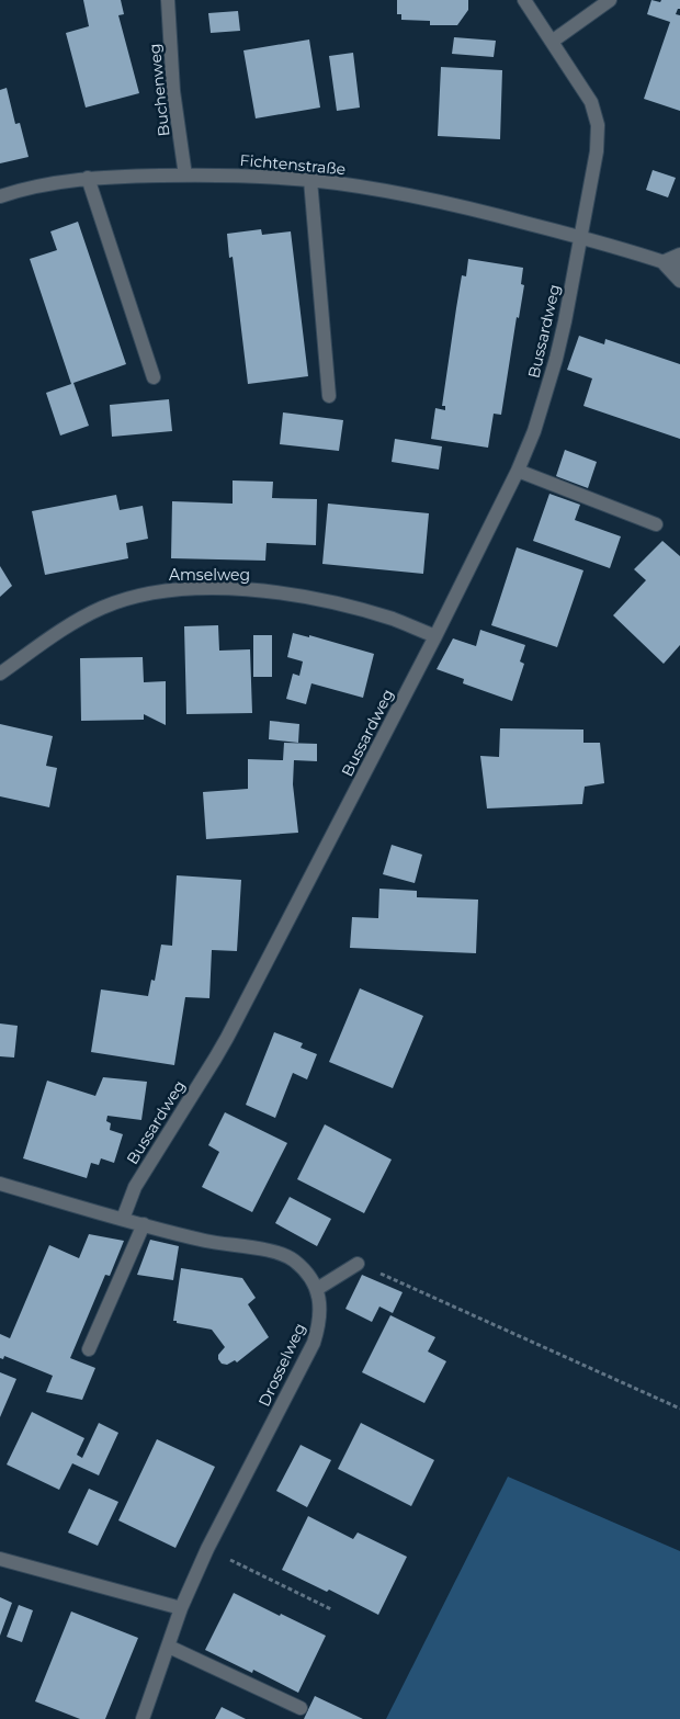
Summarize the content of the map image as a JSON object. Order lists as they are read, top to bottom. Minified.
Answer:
{"streets":{"street":["Buchenweg","Fichtenstraße","Bussardweg","Amselweg","Drosselweg"]},"crossings":[["Buchenweg","Fichtenstraße"],["Fichtenstraße","Bussardweg"],["Bussardweg","Amselweg"]]}
